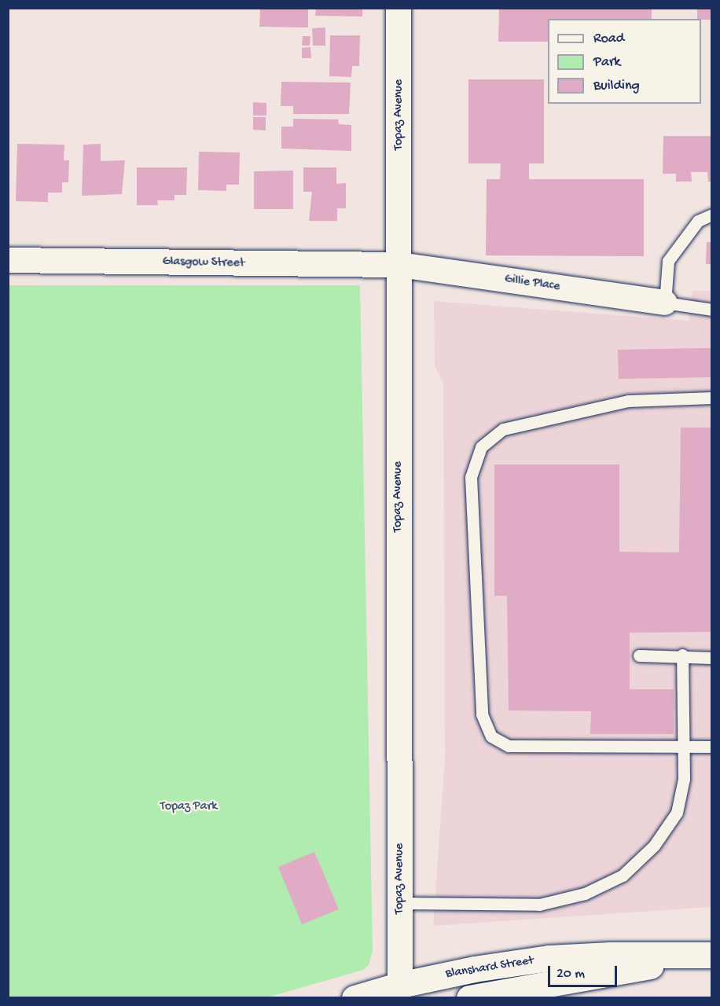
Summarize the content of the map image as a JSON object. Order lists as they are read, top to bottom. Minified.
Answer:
{"streets":{"main road":["Blanshard Street"],"street":["Topaz Avenue","Glasgow Street","Gillie Place"]},"crossings":[["Topaz Avenue","Glasgow Street"],["Topaz Avenue","Gillie Place"],["Topaz Avenue","Blanshard Street"],["Glasgow Street","Gillie Place"]],"parks":["Topaz Park"],"legend":["Road","Park","Building"],"scale_bar":"20 m"}
